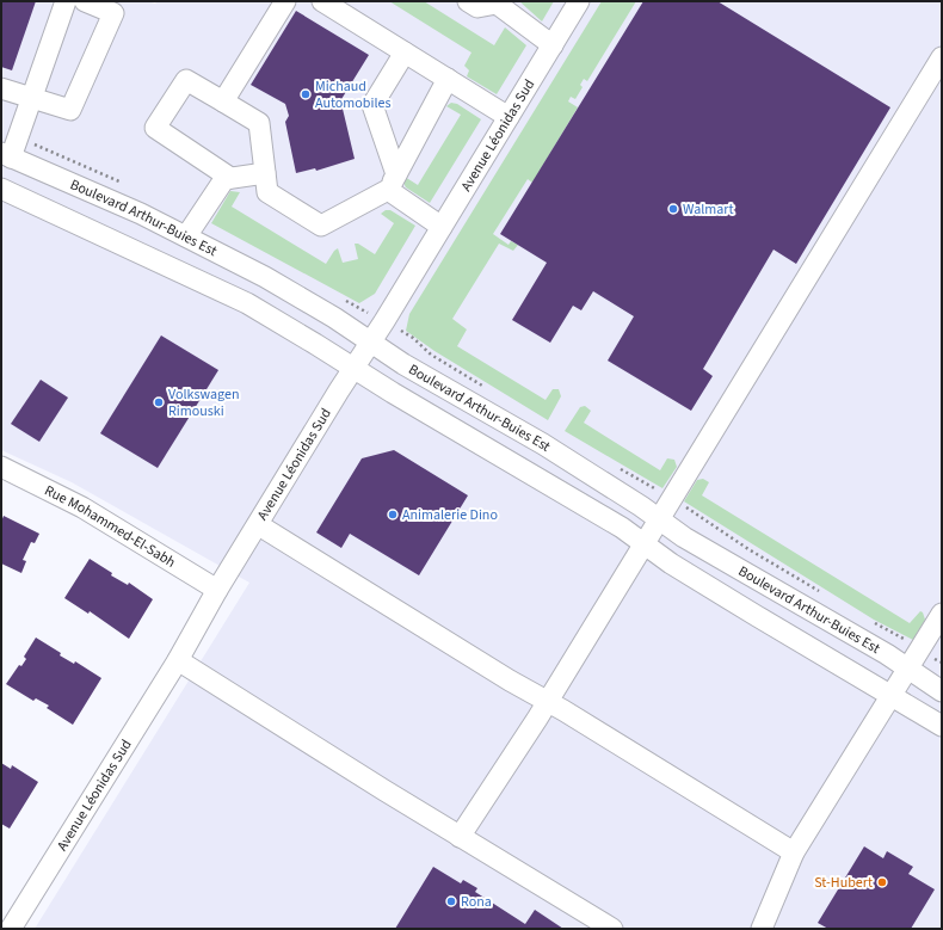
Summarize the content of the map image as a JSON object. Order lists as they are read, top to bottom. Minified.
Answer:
{"streets":{"street":["Avenue Léonidas Sud","Boulevard Arthur-Buies Est","Rue Mohammed-El-Sabh"]},"crossings":[["Avenue Léonidas Sud","Boulevard Arthur-Buies Est"],["Avenue Léonidas Sud","Rue Mohammed-El-Sabh"]],"places":["Michaud Automobiles","Walmart","Volkswagen Rimouski","Animalerie Dino","St-Hubert","Rona"]}
